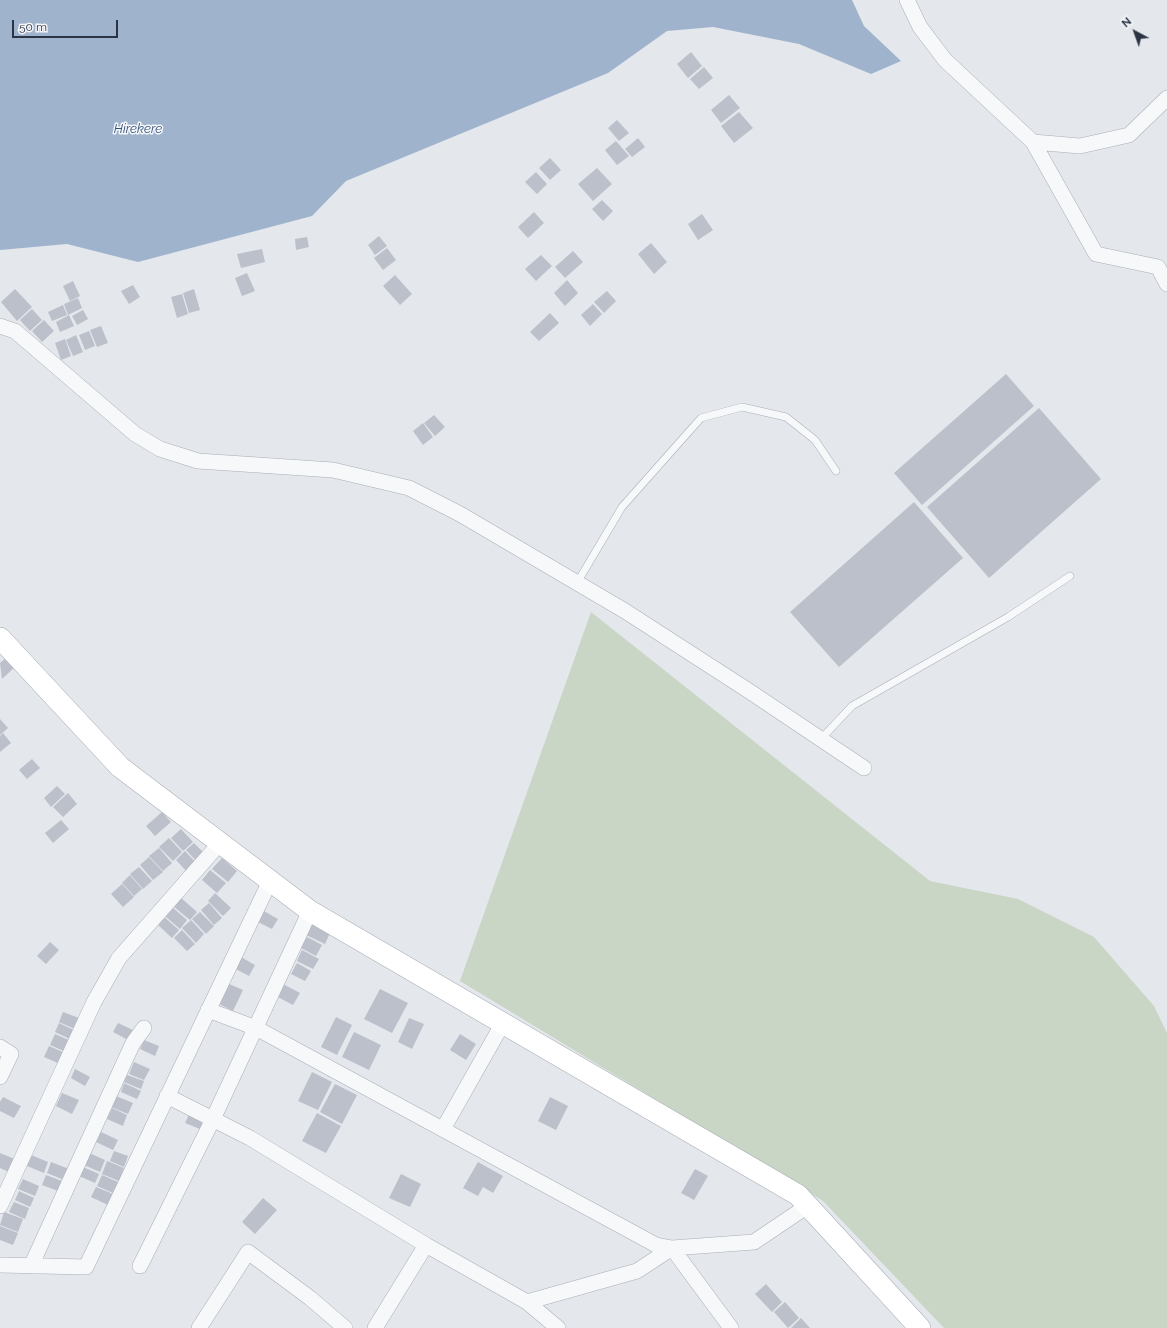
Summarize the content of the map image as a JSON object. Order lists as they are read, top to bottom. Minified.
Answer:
{"water":["Hirekere"],"scale_bar":"50 m","north":"top left"}
